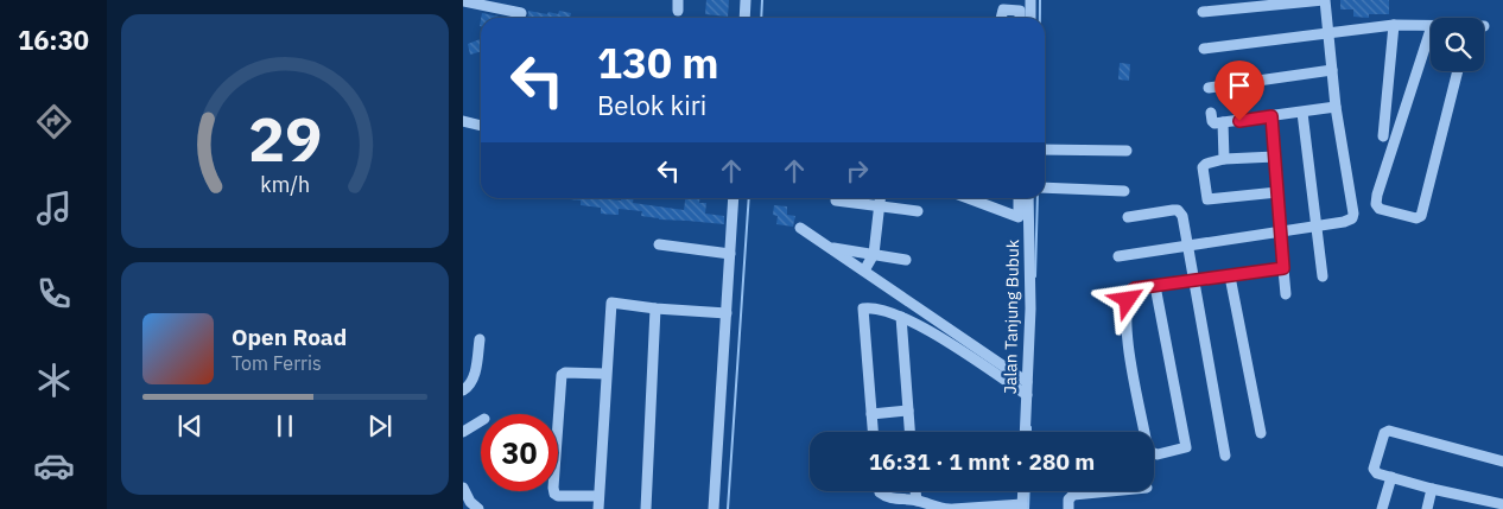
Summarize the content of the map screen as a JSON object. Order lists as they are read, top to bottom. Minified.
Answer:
{"streets":{"street":["Jalan Tanjung Bubuk"]},"page":{"tabs":"16:30","turn":["130 m","Belok kiri"],"song":["Open Road","Tom Ferris"],"limit":"30","trip":"16:31 · 1 mnt · 280 m","gauge":["29","km/h"]}}
